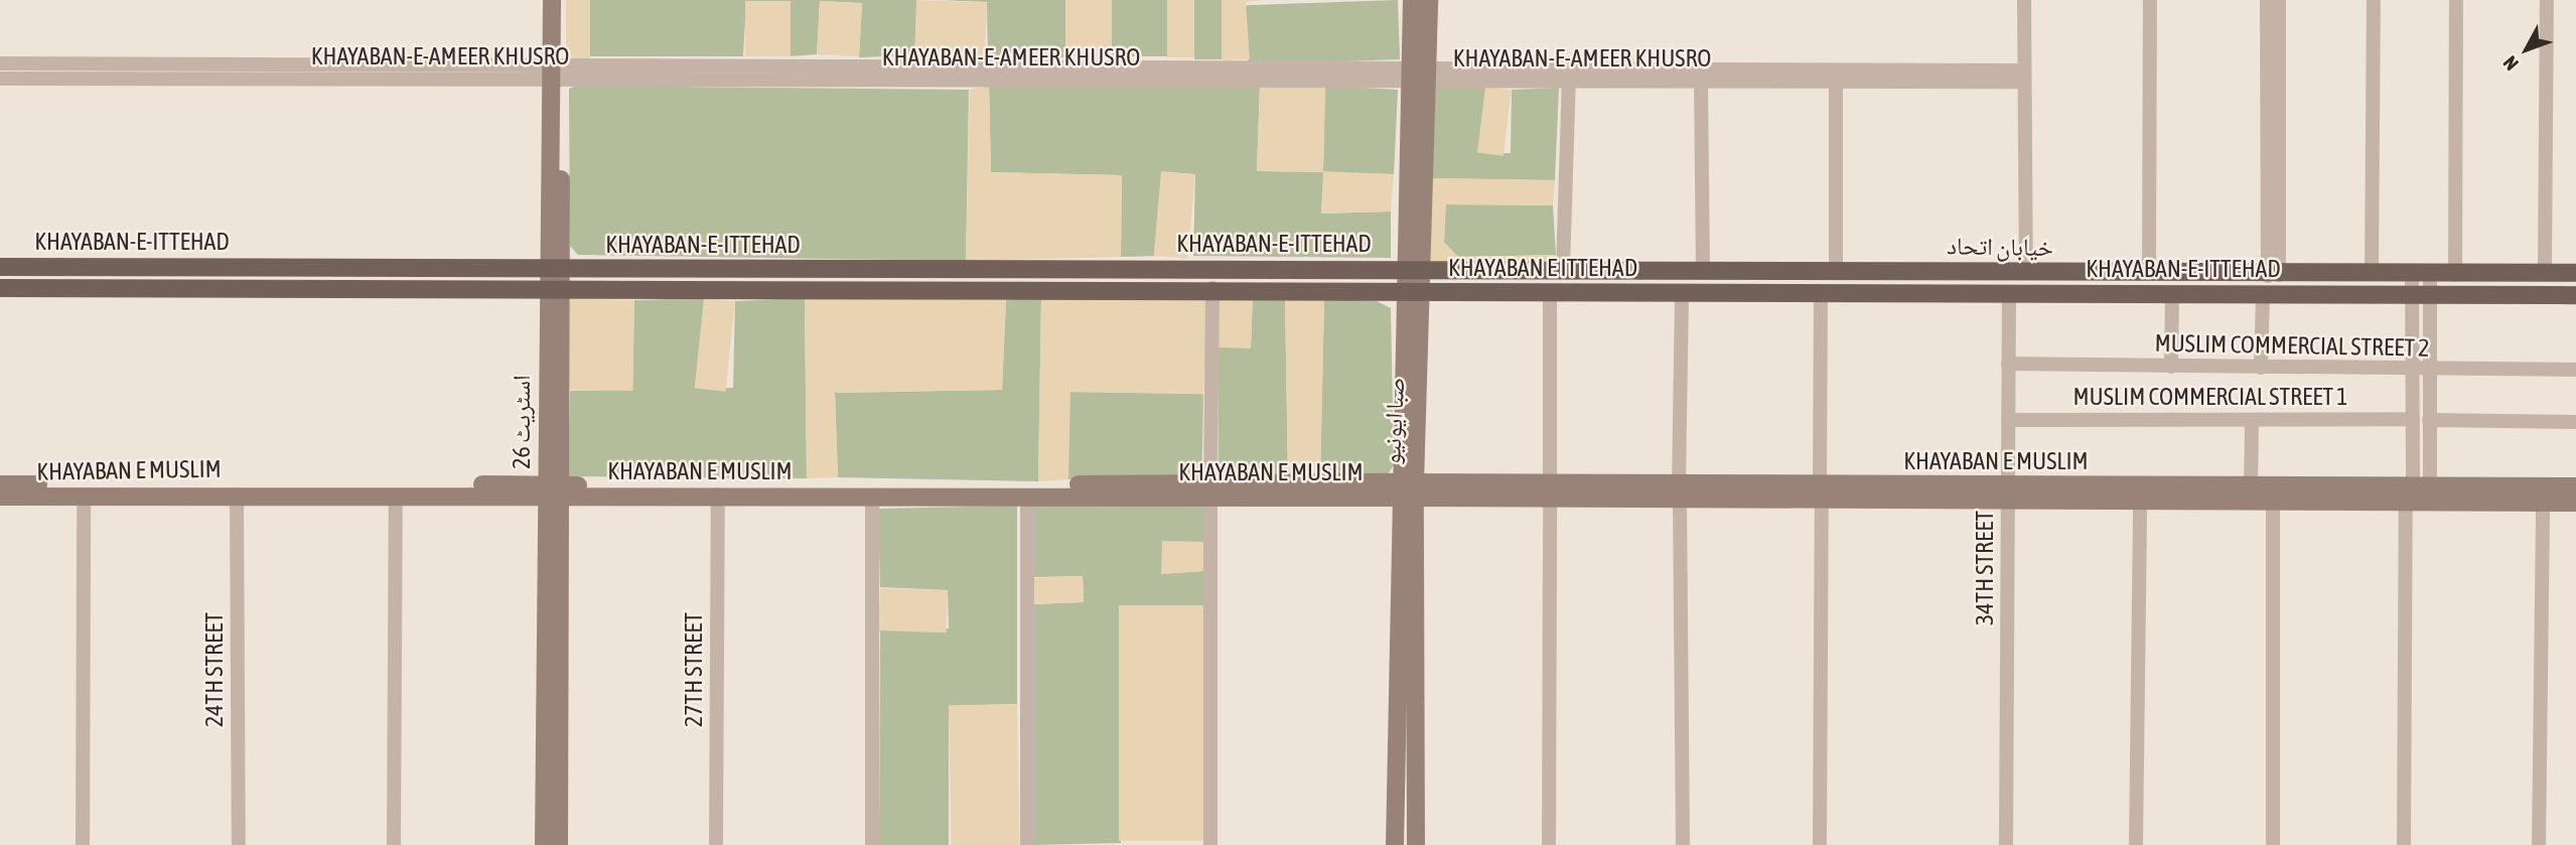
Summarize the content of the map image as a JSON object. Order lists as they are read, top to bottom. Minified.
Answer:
{"streets":{"main road":["KHAYABAN-E-ITTEHAD","خیابان اتحاد","KHAYABAN E ITTEHAD"],"street":["KHAYABAN-E-AMEER KHUSRO","MUSLIM COMMERCIAL STREET 2","MUSLIM COMMERCIAL STREET 1","صبا ایونیو","اسٹریٹ 26","KHAYABAN E MUSLIM","34TH STREET","24TH STREET","27TH STREET"]},"crossings":[["KHAYABAN-E-AMEER KHUSRO","صبا ایونیو"],["KHAYABAN-E-AMEER KHUSRO","اسٹریٹ 26"],["KHAYABAN-E-ITTEHAD","خیابان اتحاد"],["KHAYABAN-E-ITTEHAD","KHAYABAN E ITTEHAD"],["KHAYABAN-E-ITTEHAD","صبا ایونیو"],["KHAYABAN-E-ITTEHAD","اسٹریٹ 26"],["KHAYABAN-E-ITTEHAD","34TH STREET"],["خیابان اتحاد","صبا ایونیو"],["KHAYABAN E ITTEHAD","صبا ایونیو"],["MUSLIM COMMERCIAL STREET 2","34TH STREET"],["MUSLIM COMMERCIAL STREET 1","34TH STREET"],["صبا ایونیو","KHAYABAN E MUSLIM"],["اسٹریٹ 26","KHAYABAN E MUSLIM"],["KHAYABAN E MUSLIM","34TH STREET"],["KHAYABAN E MUSLIM","24TH STREET"],["KHAYABAN E MUSLIM","27TH STREET"]],"north":"bottom left"}
